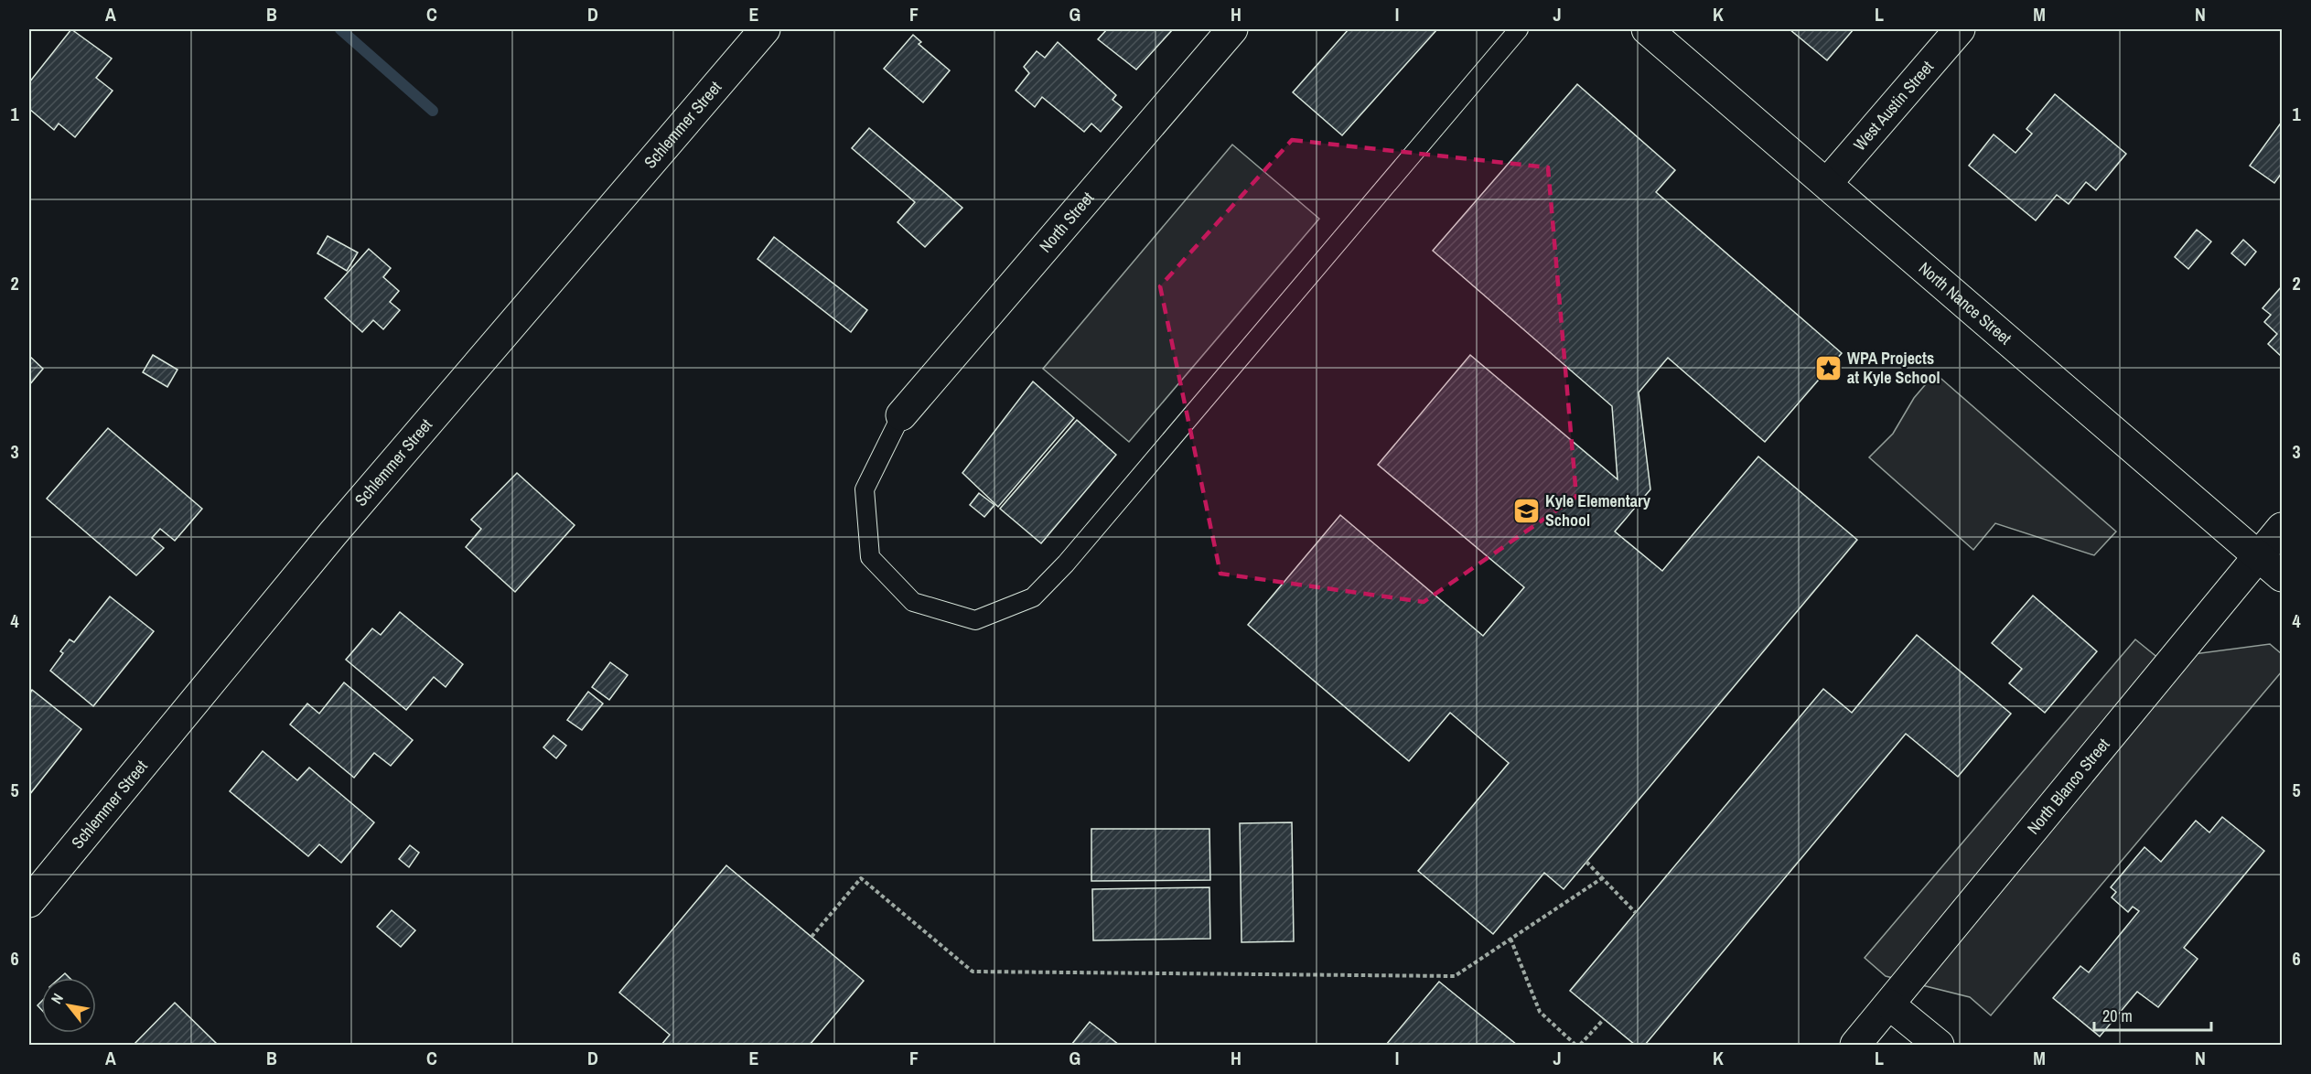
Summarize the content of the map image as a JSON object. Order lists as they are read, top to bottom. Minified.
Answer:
{"streets":{"street":["West Austin Street","Schlemmer Street","North Street","North Nance Street","North Blanco Street"]},"crossings":[["West Austin Street","North Nance Street"],["North Nance Street","North Blanco Street"]],"places":{"place":["WPA Projects at Kyle School"],"school or university":["Kyle Elementary School"]},"scale_bar":"20 m","north":"top left","grid":{"columns":["A","B","C","D","E","F","G","H","I","J","K","L","M","N"],"rows":["1","2","3","4","5","6"]}}
